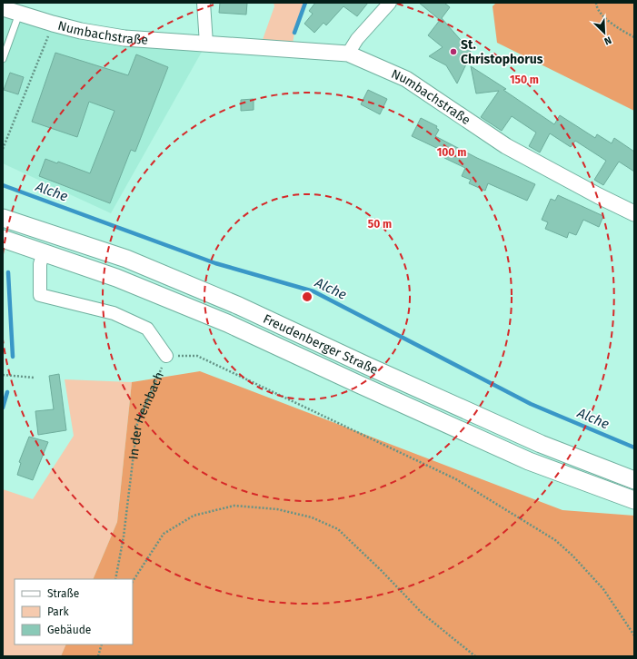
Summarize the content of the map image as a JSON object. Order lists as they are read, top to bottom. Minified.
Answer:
{"streets":{"main road":["Freudenberger Straße"],"street":["Numbachstraße","In der Heinbach"]},"crossings":[["Freudenberger Straße","In der Heinbach"]],"water":["Alche"],"places":["St. Christophorus"],"legend":["Straße","Park","Gebäude"],"north":"bottom right","rings":["150 m","100 m","50 m"]}
